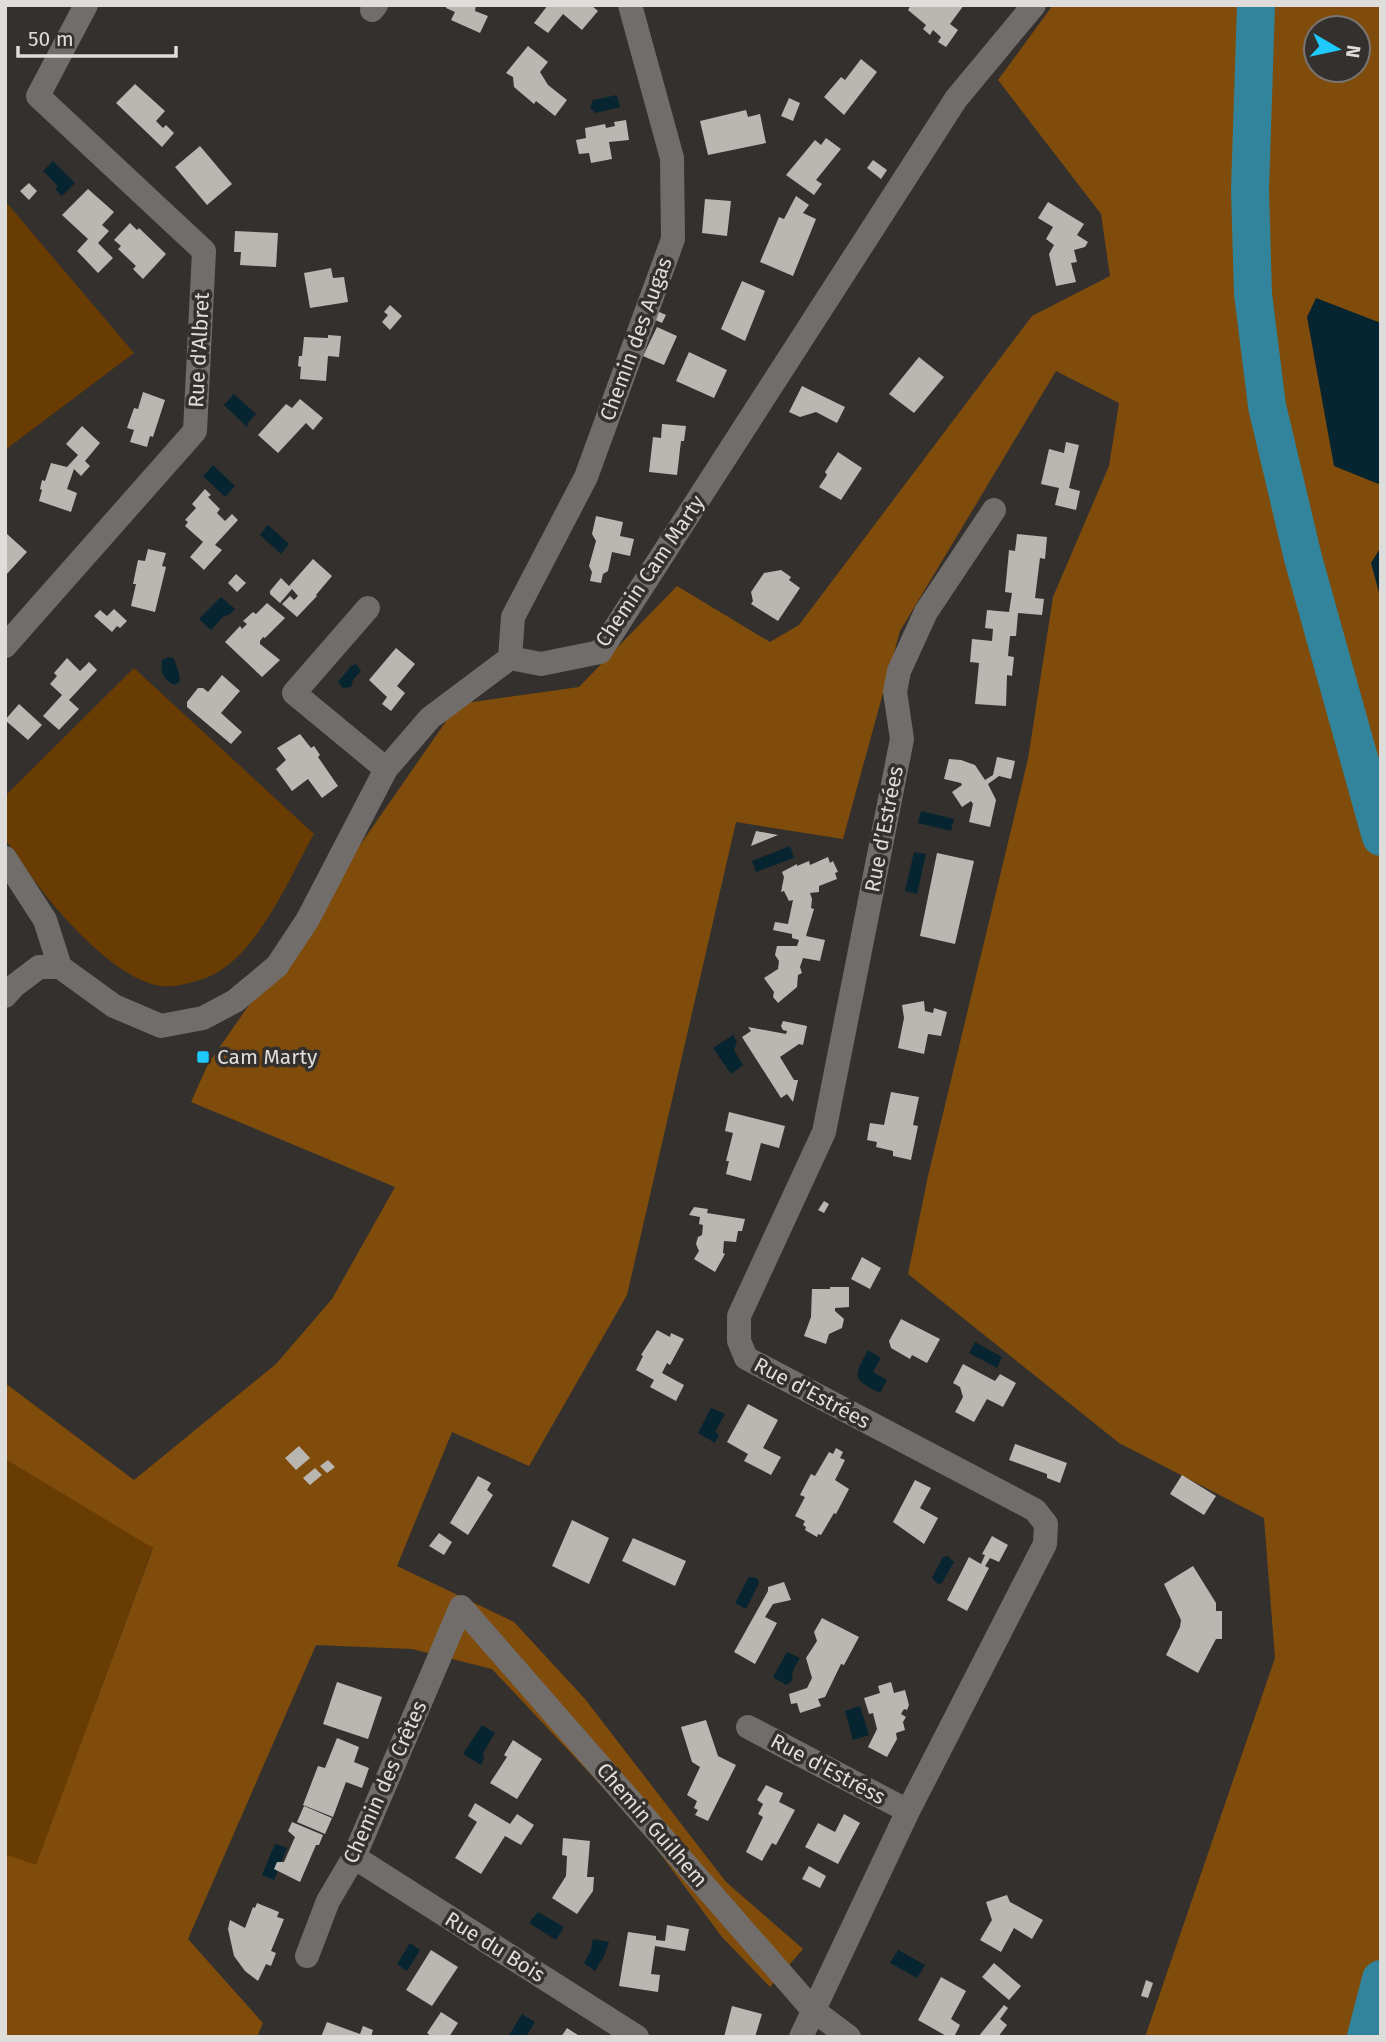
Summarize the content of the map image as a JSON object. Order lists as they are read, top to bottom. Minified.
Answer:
{"streets":{"street":["Chemin des Augas","Rue d'Albret","Chemin Cam Marty","Rue d’Estrées","Rue d'Estréss","Chemin des Crêtes","Chemin Guilhem","Rue du Bois"]},"crossings":[["Chemin des Augas","Chemin Cam Marty"],["Rue d’Estrées","Rue d'Estréss"],["Rue d’Estrées","Chemin Guilhem"],["Chemin des Crêtes","Chemin Guilhem"],["Chemin des Crêtes","Rue du Bois"]],"places":{"transit":["Cam Marty"]},"scale_bar":"50 m","north":"right"}
